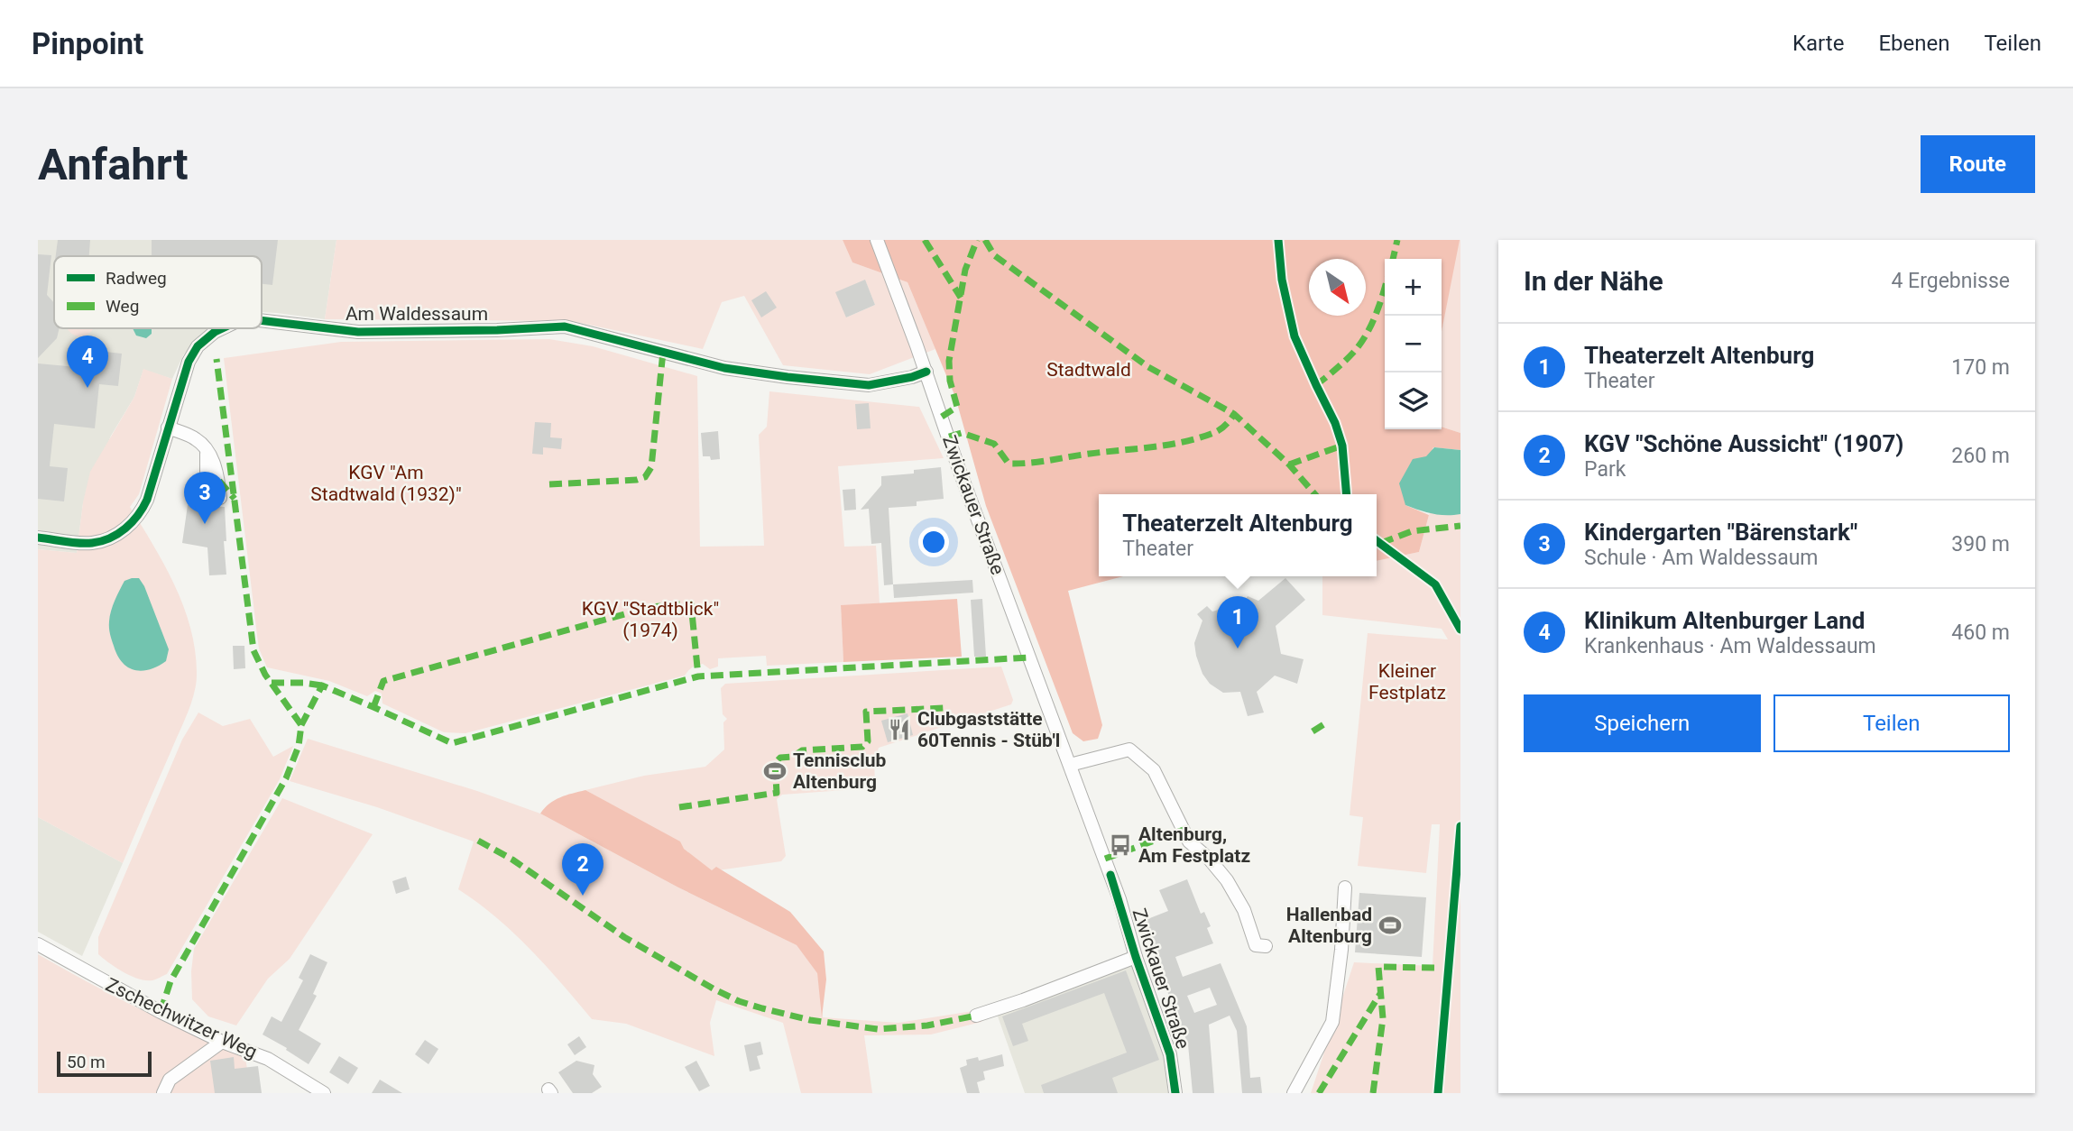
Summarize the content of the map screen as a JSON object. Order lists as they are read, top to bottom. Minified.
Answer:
{"streets":{"street":["Am Waldessaum","Zwickauer Straße","Zschechwitzer Weg"]},"crossings":[["Am Waldessaum","Zwickauer Straße"]],"parks":["Stadtwald","KGV \"Am Stadtwald (1932)\"","KGV \"Stadtblick\" (1974)","Kleiner Festplatz"],"places":{"restaurant":["Clubgaststätte 60Tennis - Stüb'l"],"sports":["Tennisclub Altenburg","Hallenbad Altenburg"],"bus stop":["Altenburg, Am Festplatz"]},"legend":["Radweg","Weg"],"scale_bar":"50 m","north":"bottom right","page":{"header":"Pinpoint","nav":["Karte","Ebenen","Teilen"],"buttons":["Route",["Speichern","Teilen"]],"title":"Anfahrt","heading":["In der Nähe","4 Ergebnisse"],"map_buttons":["+","−"],"list":[{"mark":"1","name":"Theaterzelt Altenburg","note":"Theater","value":"170 m"},{"mark":"2","name":"KGV \"Schöne Aussicht\" (1907)","note":"Park","value":"260 m"},{"mark":"3","name":"Kindergarten \"Bärenstark\"","note":"Schule · Am Waldessaum","value":"390 m"},{"mark":"4","name":"Klinikum Altenburger Land","note":"Krankenhaus · Am Waldessaum","value":"460 m"}],"pins":["4","3","1","2"],"popup":["Theaterzelt Altenburg","Theater"],"scale":"50 m"}}
